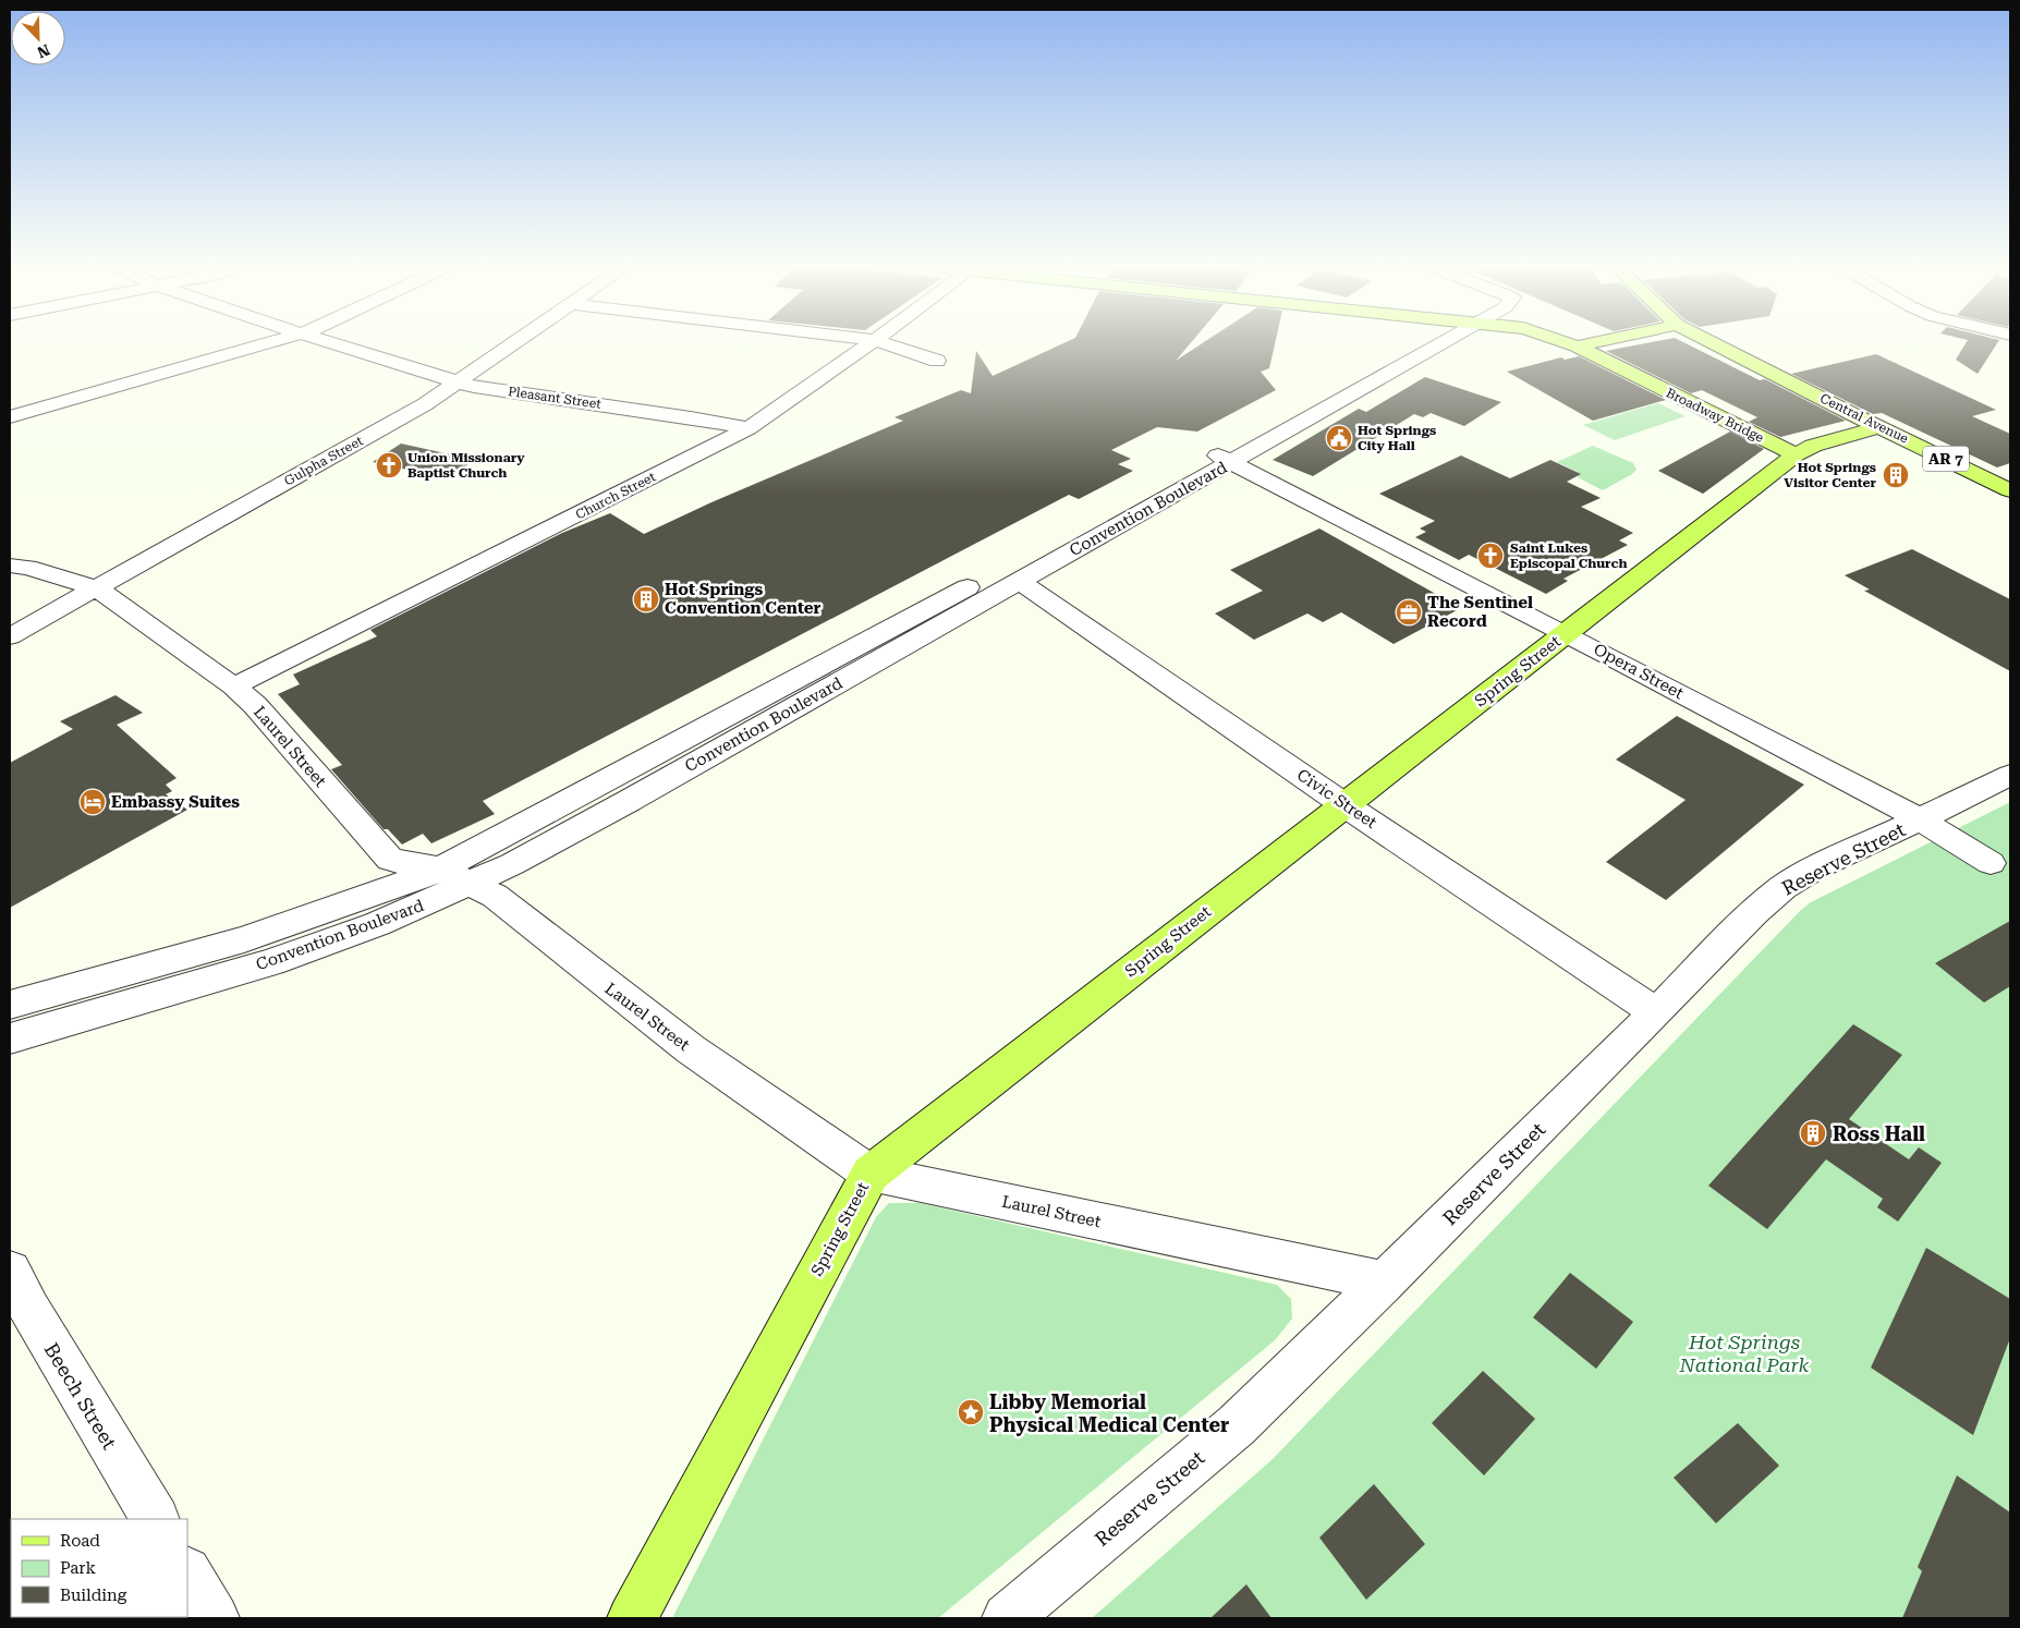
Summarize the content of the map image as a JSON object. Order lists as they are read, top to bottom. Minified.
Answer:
{"streets":{"main road":["Broadway Bridge","Central Avenue","AR 7","Spring Street"],"street":["Pleasant Street","Gulpha Street","Church Street","Convention Boulevard","Opera Street","Laurel Street","Civic Street","Reserve Street","Beech Street"]},"crossings":[["Pleasant Street","Gulpha Street"],["Pleasant Street","Church Street"],["Broadway Bridge","Spring Street"],["Central Avenue","Spring Street"],["Gulpha Street","Laurel Street"],["Church Street","Laurel Street"],["Convention Boulevard","Opera Street"],["Convention Boulevard","Laurel Street"],["Convention Boulevard","Civic Street"],["Spring Street","Opera Street"],["Spring Street","Laurel Street"],["Spring Street","Civic Street"],["Opera Street","Reserve Street"],["Laurel Street","Reserve Street"],["Civic Street","Reserve Street"]],"parks":["Hot Springs National Park"],"places":{"public building":["Hot Springs City Hall"],"church":["Union Missionary Baptist Church","Saint Lukes Episcopal Church"],"building":["Hot Springs Visitor Center","Hot Springs Convention Center","Ross Hall"],"office":["The Sentinel Record"],"hotel":["Embassy Suites"],"place":["Libby Memorial Physical Medical Center"]},"legend":["Road","Park","Building"],"north":"bottom right"}
